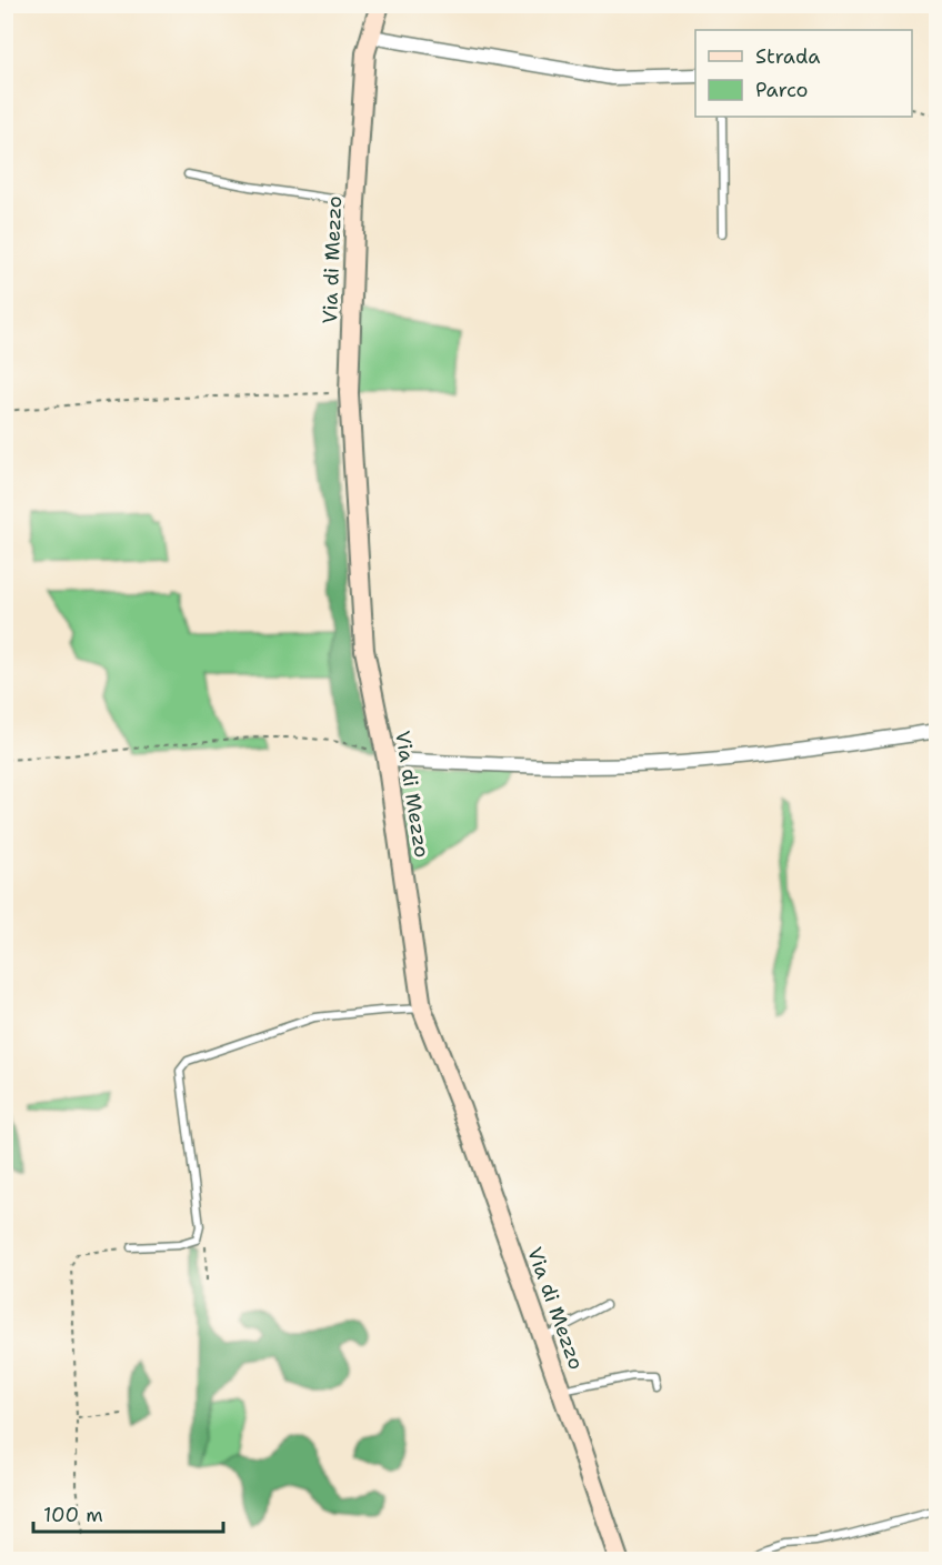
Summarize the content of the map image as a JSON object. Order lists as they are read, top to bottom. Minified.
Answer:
{"streets":{"main road":["Via di Mezzo"]},"legend":["Strada","Parco"],"scale_bar":"100 m"}
